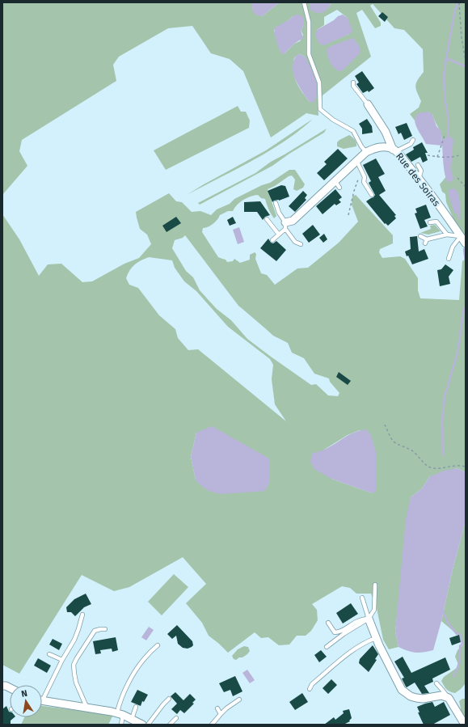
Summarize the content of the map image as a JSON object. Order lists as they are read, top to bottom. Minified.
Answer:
{"streets":{"street":["Rue des Soiras"]},"north":"top"}
